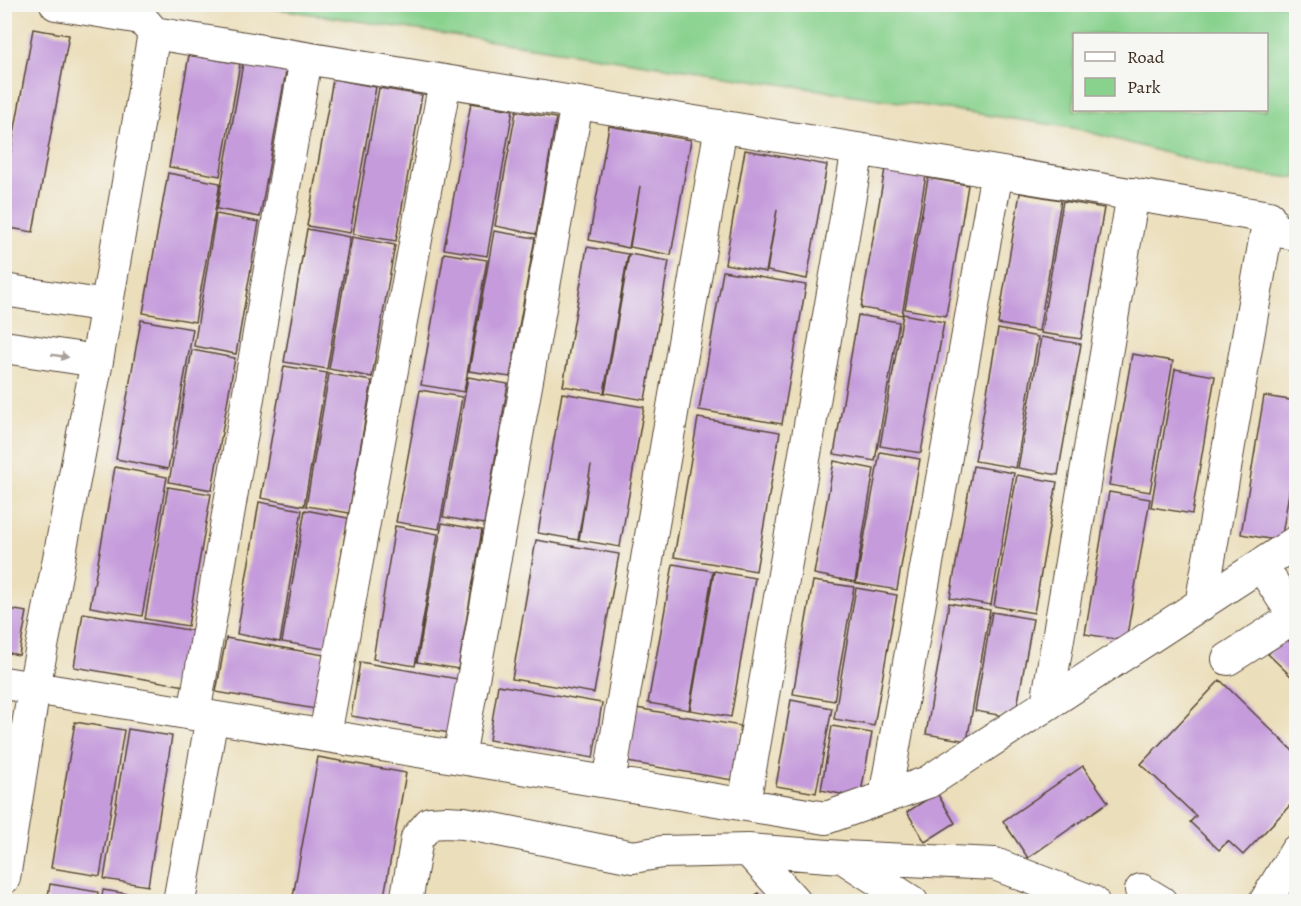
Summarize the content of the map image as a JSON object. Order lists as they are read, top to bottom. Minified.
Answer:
{"legend":["Road","Park"]}
